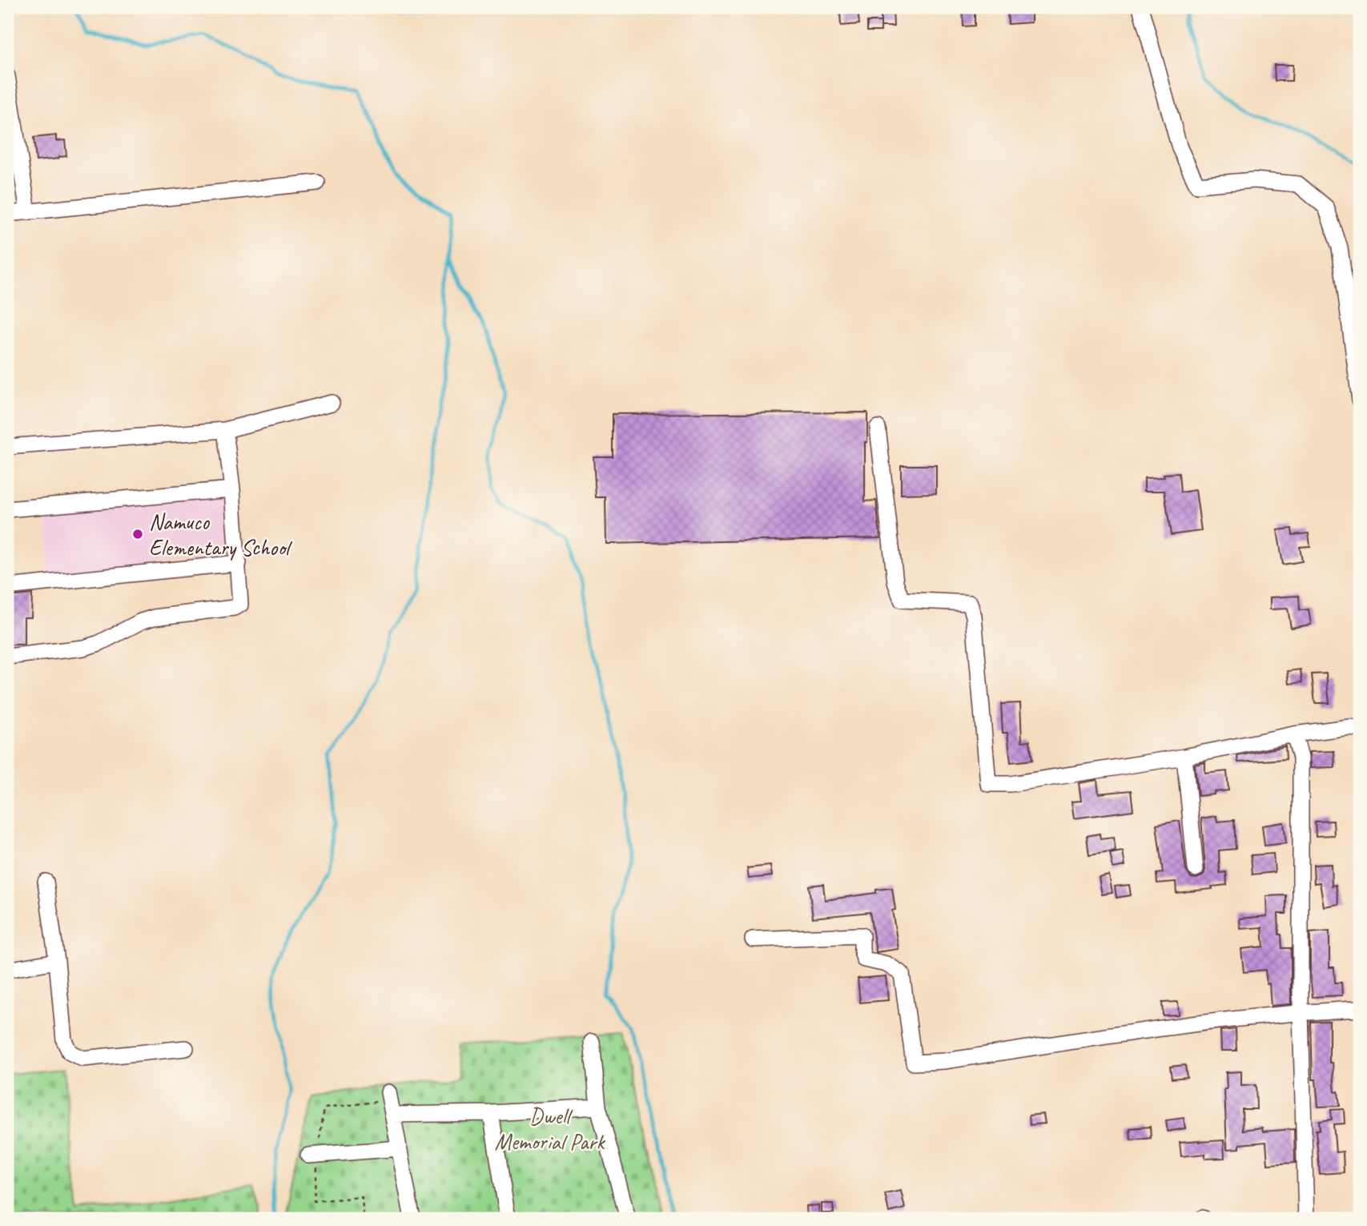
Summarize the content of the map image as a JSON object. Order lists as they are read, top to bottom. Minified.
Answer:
{"parks":["Dwell Memorial Park"],"places":["Namuco Elementary School"]}
